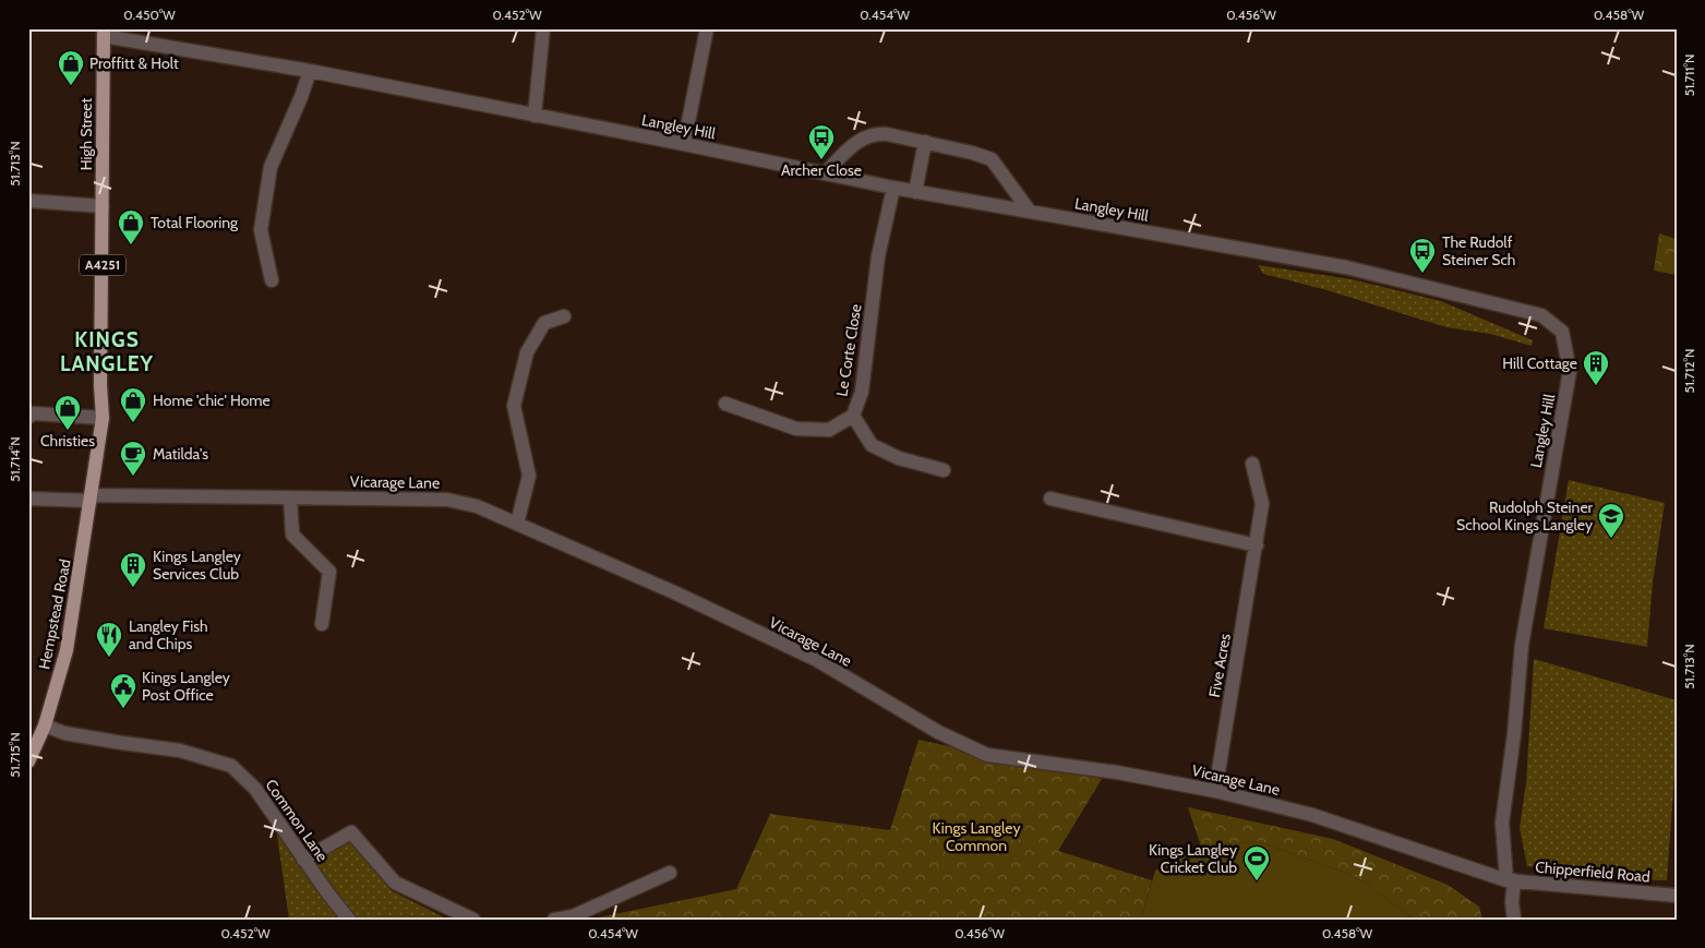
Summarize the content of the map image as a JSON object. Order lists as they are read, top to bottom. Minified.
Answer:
{"streets":{"main road":["High Street","A4251","Hempstead Road"],"street":["Langley Hill","Le Corte Close","Vicarage Lane","Five Acres","Common Lane","Chipperfield Road"]},"crossings":[["Langley Hill","High Street"],["Langley Hill","Le Corte Close"],["Langley Hill","Vicarage Lane"],["Langley Hill","Chipperfield Road"],["High Street","Vicarage Lane"],["High Street","Hempstead Road"],["Vicarage Lane","Hempstead Road"],["Vicarage Lane","Five Acres"],["Vicarage Lane","Chipperfield Road"],["Hempstead Road","Common Lane"]],"districts":["KINGS LANGLEY"],"parks":["Kings Langley Common"],"places":{"shop":["Proffitt & Holt","Total Flooring","Home 'chic' Home","Christies"],"bus stop":["Archer Close","The Rudolf Steiner Sch"],"building":["Hill Cottage","Kings Langley Services Club"],"cafe":["Matilda's"],"school or university":["Rudolph Steiner School Kings Langley"],"restaurant":["Langley Fish and Chips"],"public building":["Kings Langley Post Office"],"sports":["Kings Langley Cricket Club"]},"coordinates":["0.450°W","0.452°W","0.454°W","0.456°W","0.458°W","51.711°N","51.713°N","51.712°N","51.714°N","51.715°N"]}
